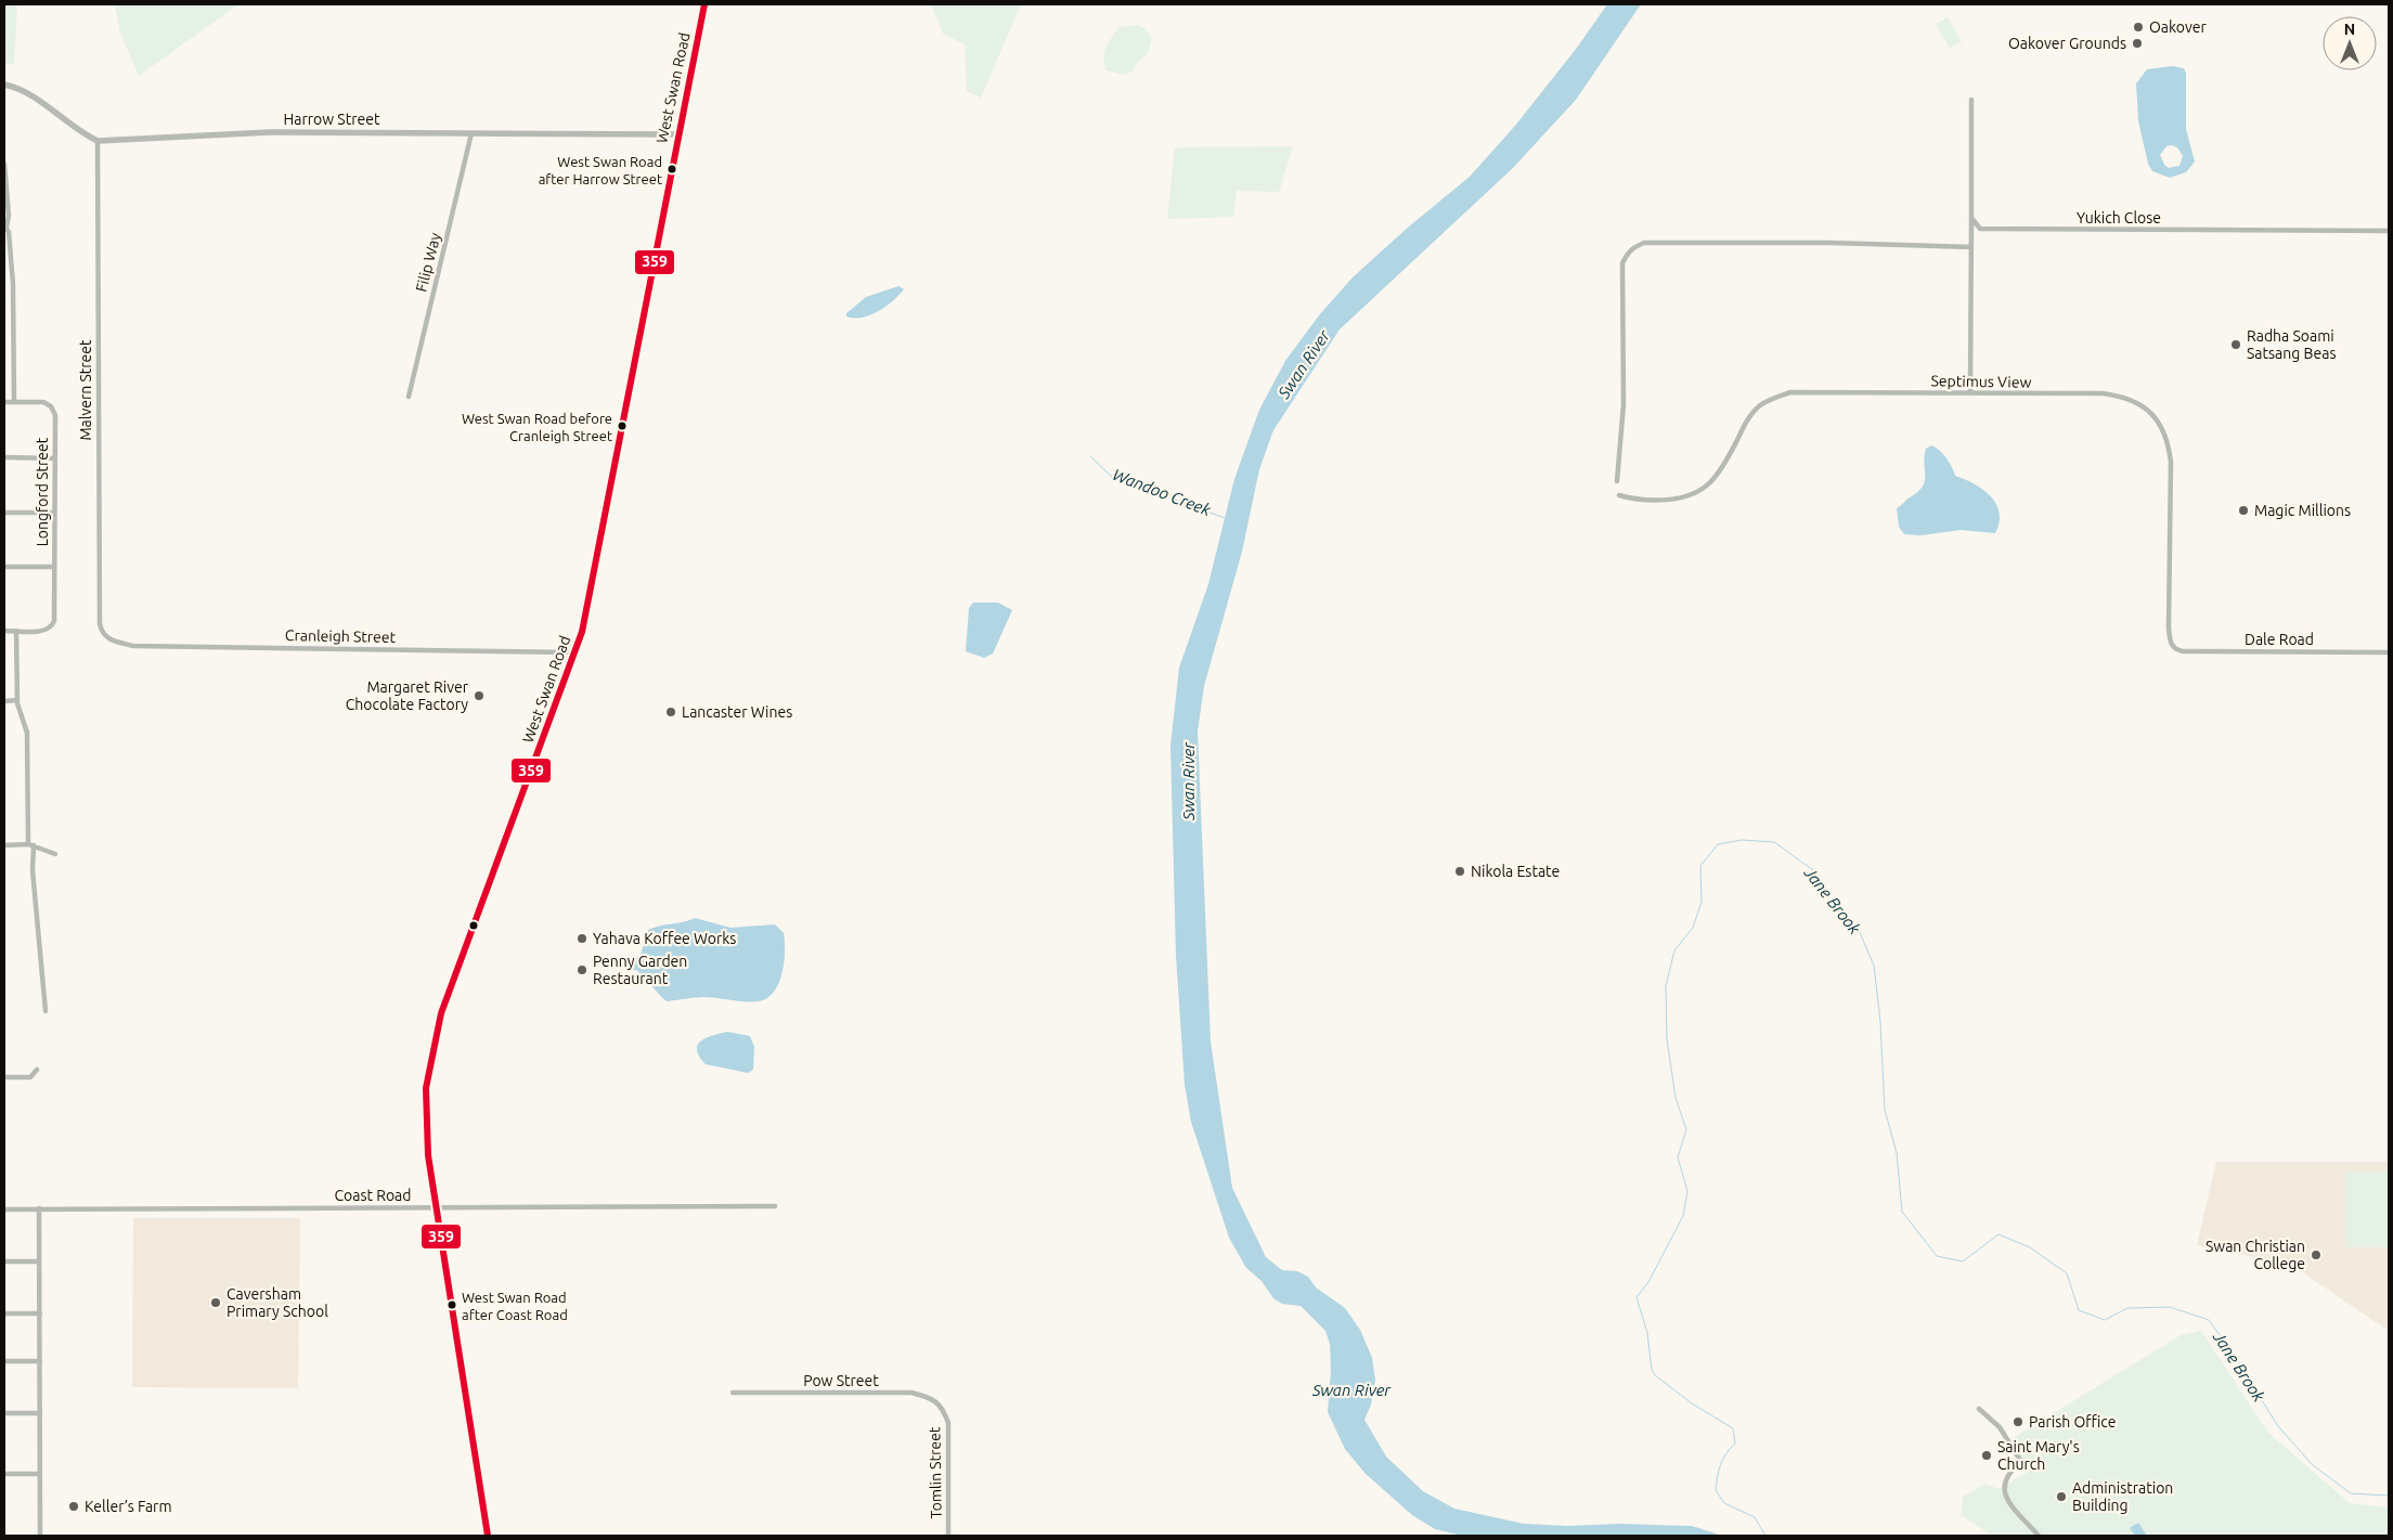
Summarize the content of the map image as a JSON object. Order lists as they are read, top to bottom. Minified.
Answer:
{"streets":{"main road":["West Swan Road"],"street":["Harrow Street","Yukich Close","Filip Way","Septimus View","Malvern Street","Longford Street","Cranleigh Street","Dale Road","Coast Road","Pow Street","Tomlin Street"]},"crossings":[["West Swan Road","Harrow Street"],["West Swan Road","Cranleigh Street"],["West Swan Road","Coast Road"],["Harrow Street","Filip Way"],["Harrow Street","Malvern Street"],["Septimus View","Dale Road"],["Malvern Street","Cranleigh Street"],["Pow Street","Tomlin Street"]],"water":["Swan River","Wandoo Creek","Jane Brook"],"places":["Oakover","Oakover Grounds","West Swan Road after Harrow Street","Radha Soami Satsang Beas","West Swan Road before Cranleigh Street","Magic Millions","Margaret River Chocolate Factory","Lancaster Wines","Nikola Estate","Yahava Koffee Works","Penny Garden Restaurant","Swan Christian College","Caversham Primary School","West Swan Road after Coast Road","Parish Office","Saint Mary's Church","Administration Building","Keller’s Farm"],"lines":["transit line 359"],"north":"top"}
